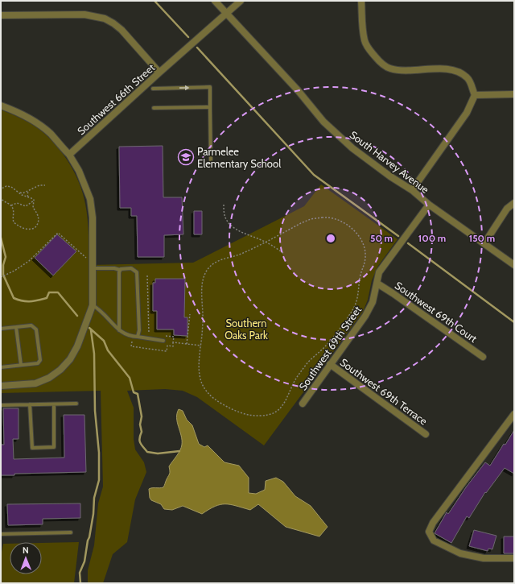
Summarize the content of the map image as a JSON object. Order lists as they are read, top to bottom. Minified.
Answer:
{"streets":{"street":["Southwest 66th Street","South Harvey Avenue","Southwest 69th Court","Southwest 69th Street","Southwest 69th Terrace"]},"crossings":[["Southwest 66th Street","South Harvey Avenue"],["South Harvey Avenue","Southwest 69th Street"],["Southwest 69th Court","Southwest 69th Street"],["Southwest 69th Street","Southwest 69th Terrace"]],"parks":["Southern Oaks Park"],"places":{"school or university":["Parmelee Elementary School"]},"north":"top","rings":["50 m","100 m","150 m"]}
